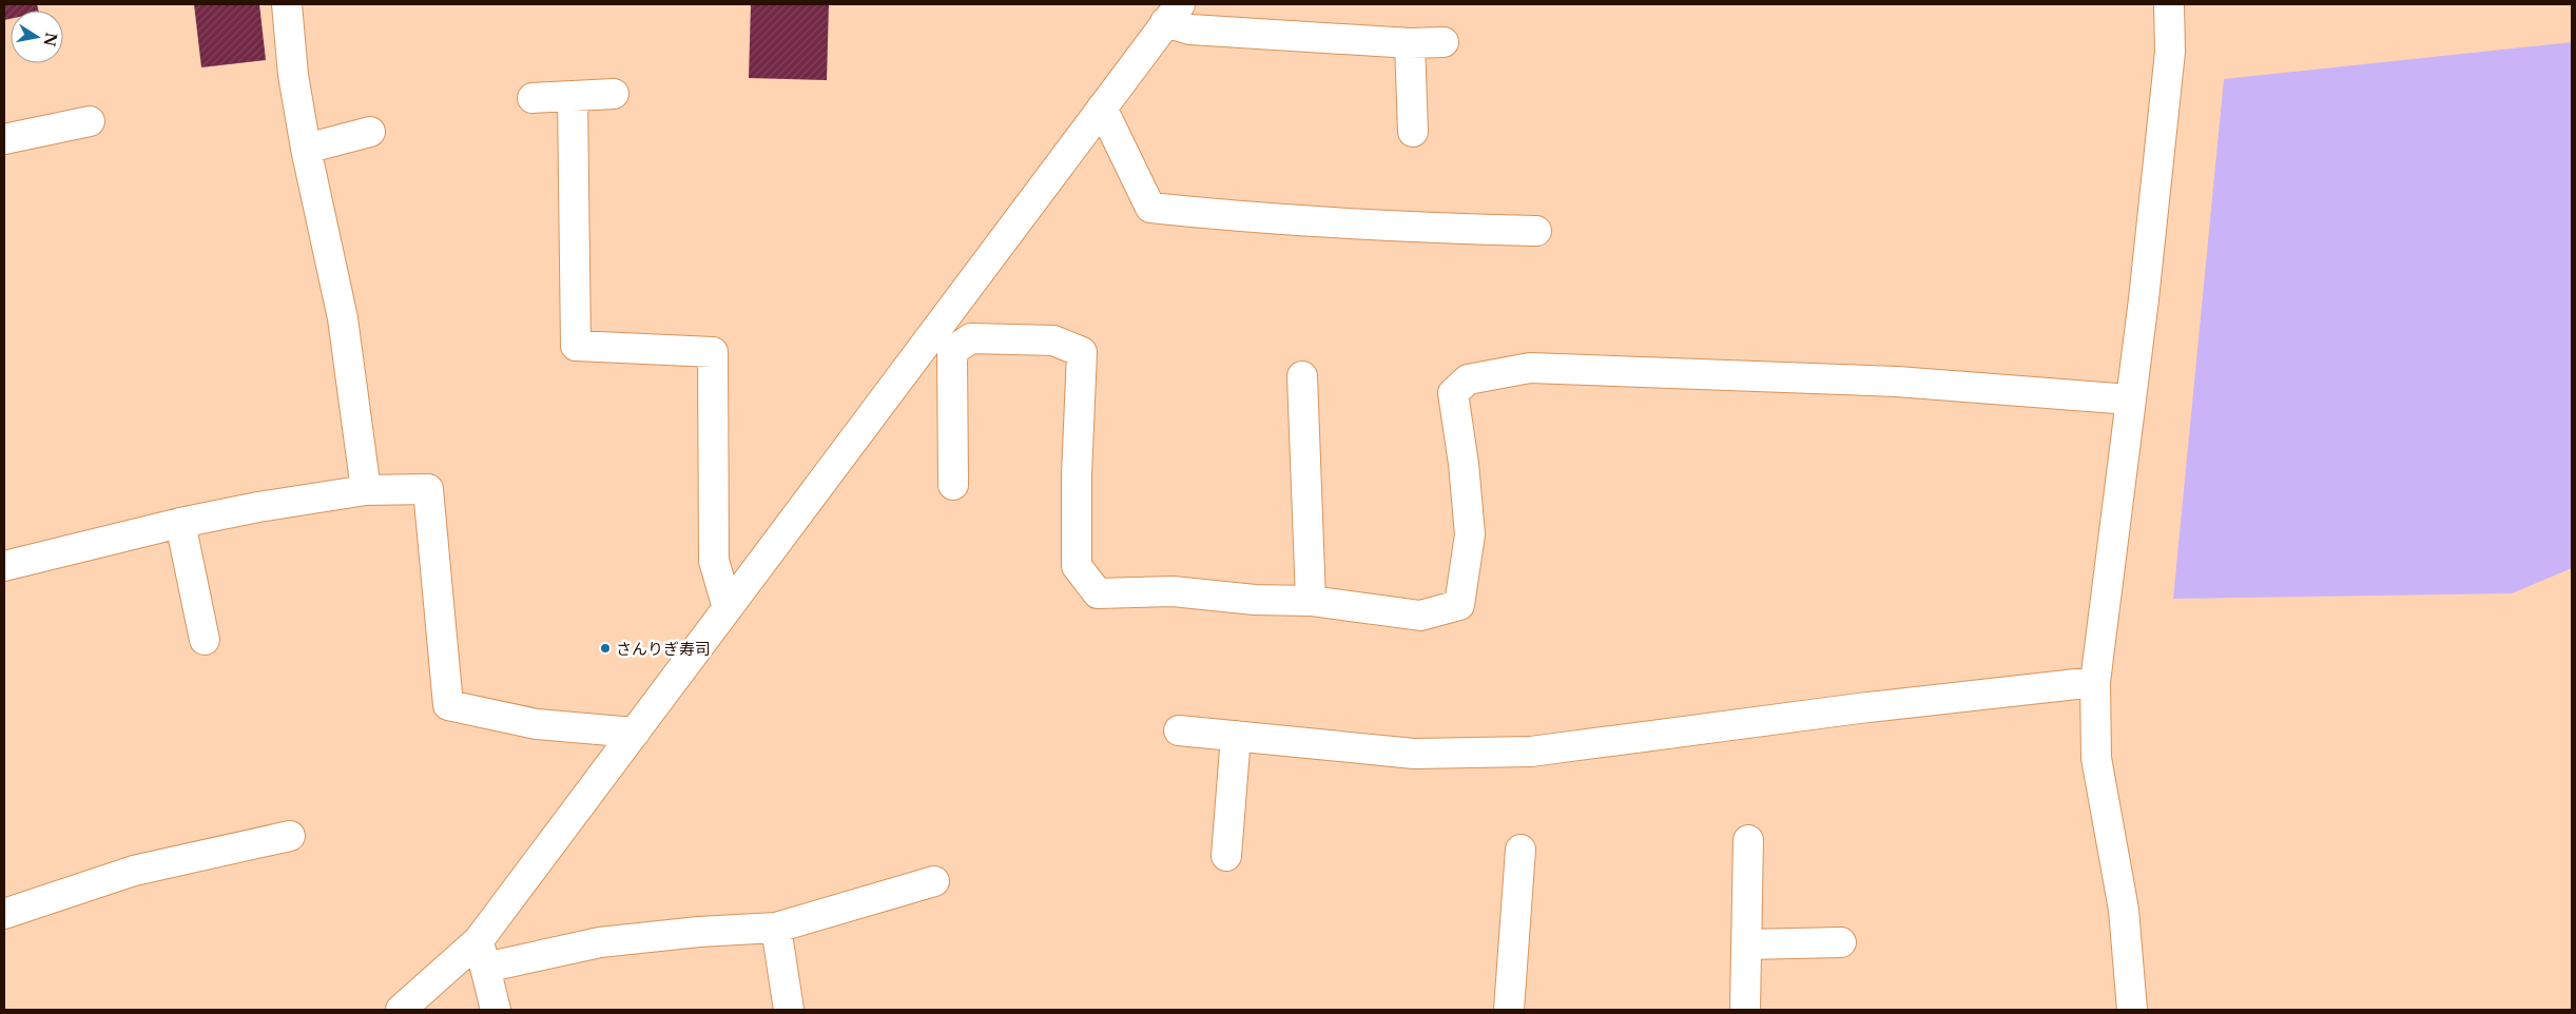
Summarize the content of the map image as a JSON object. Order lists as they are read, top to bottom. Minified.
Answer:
{"places":["さんりぎ寿司"],"north":"right"}
